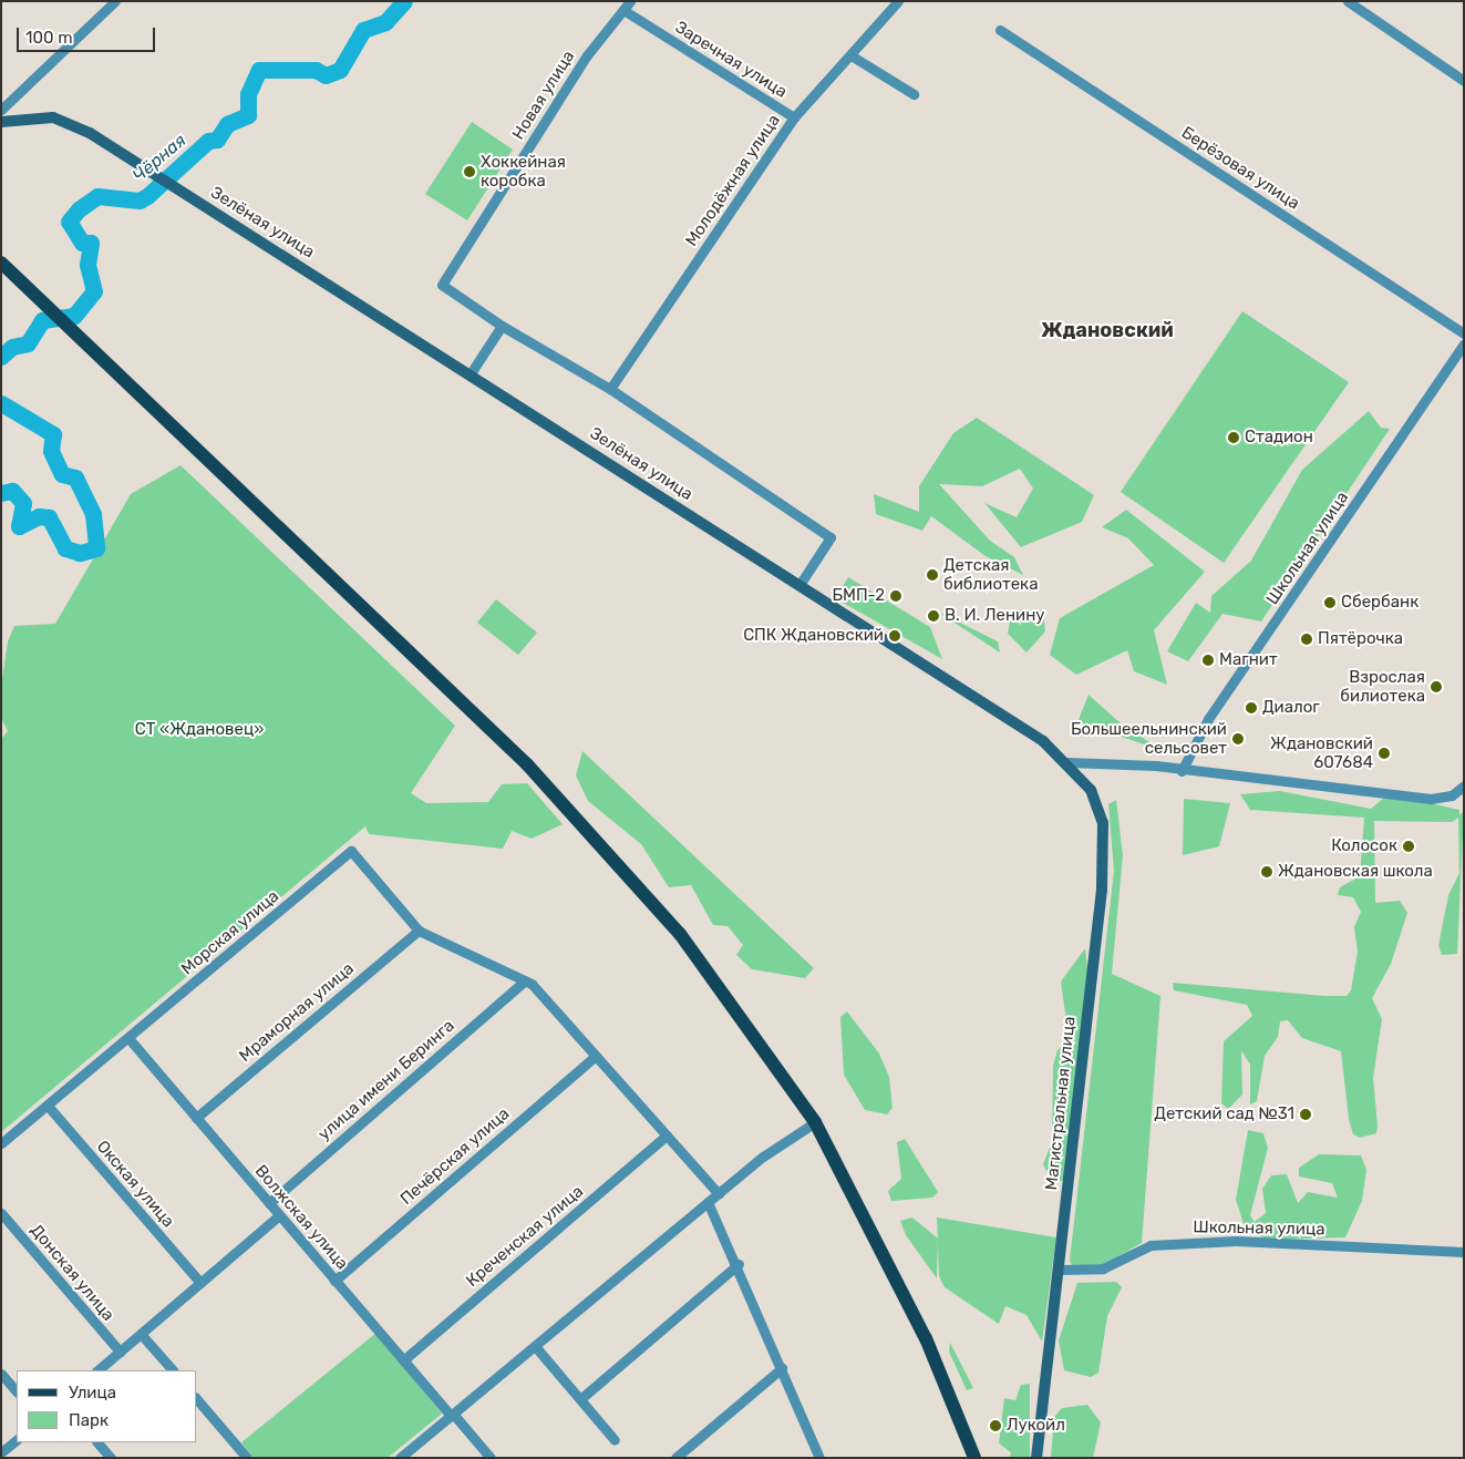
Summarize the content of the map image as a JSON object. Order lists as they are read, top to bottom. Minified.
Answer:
{"streets":{"street":["Заречная улица","Новая улица","Берёзовая улица","Молодёжная улица","Зелёная улица","Школьная улица","Морская улица","Мраморная улица","улица имени Беринга","Магистральная улица","Печёрская улица","Окская улица","Волжская улица","Креченская улица","Донская улица"]},"crossings":[["Заречная улица","Новая улица"],["Заречная улица","Молодёжная улица"],["Зелёная улица","Магистральная улица"],["Школьная улица","Магистральная улица"],["Морская улица","Мраморная улица"],["Морская улица","Окская улица"],["Морская улица","Волжская улица"],["Мраморная улица","Волжская улица"],["улица имени Беринга","Волжская улица"],["Печёрская улица","Волжская улица"],["Волжская улица","Креченская улица"]],"districts":["Ждановский"],"water":["Чёрная"],"parks":["СТ «Ждановец»"],"places":["Хоккейная коробка","Стадион","Детская библиотека","БМП-2","Сбербанк","В. И. Ленину","СПК Ждановский","Пятёрочка","Магнит","Взрослая билиотека","Диалог","Большеельнинский сельсовет","Ждановский 607684","Колосок","Ждановская школа","Детский сад №31","Лукойл"],"legend":["Улица","Парк"],"scale_bar":"100 m"}
